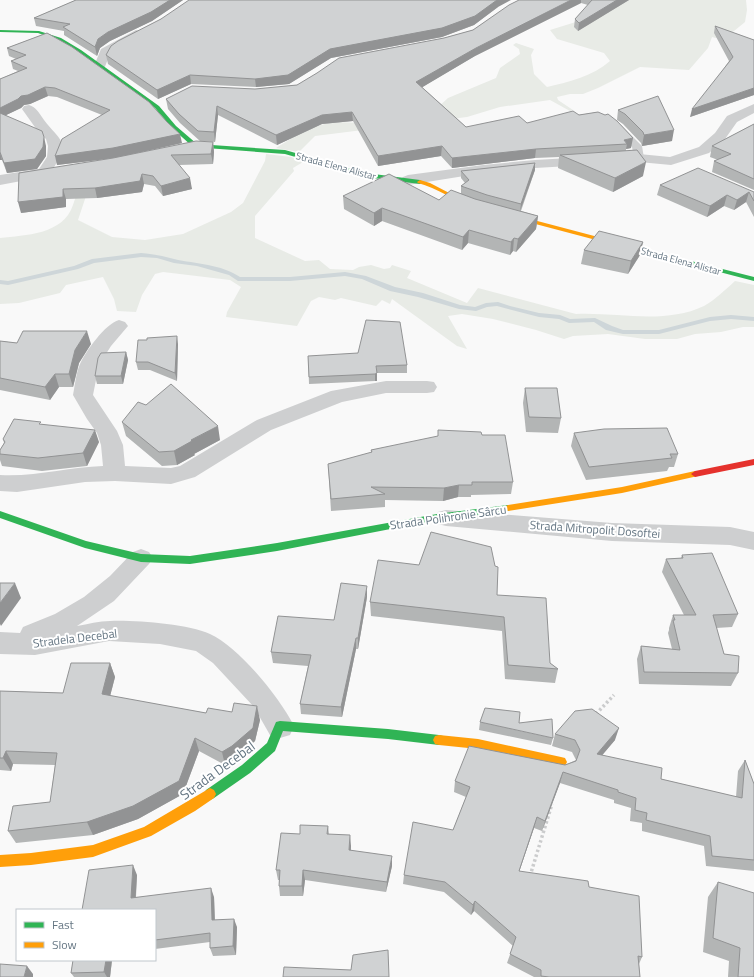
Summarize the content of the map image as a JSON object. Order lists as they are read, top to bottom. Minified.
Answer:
{"streets":{"street":["Strada Elena Alistar","Strada Polihronie Sârcu","Strada Mitropolit Dosoftei","Stradela Decebal","Strada Decebal"]},"crossings":[["Strada Polihronie Sârcu","Strada Mitropolit Dosoftei"],["Stradela Decebal","Strada Decebal"]],"legend":["Fast","Slow"]}
